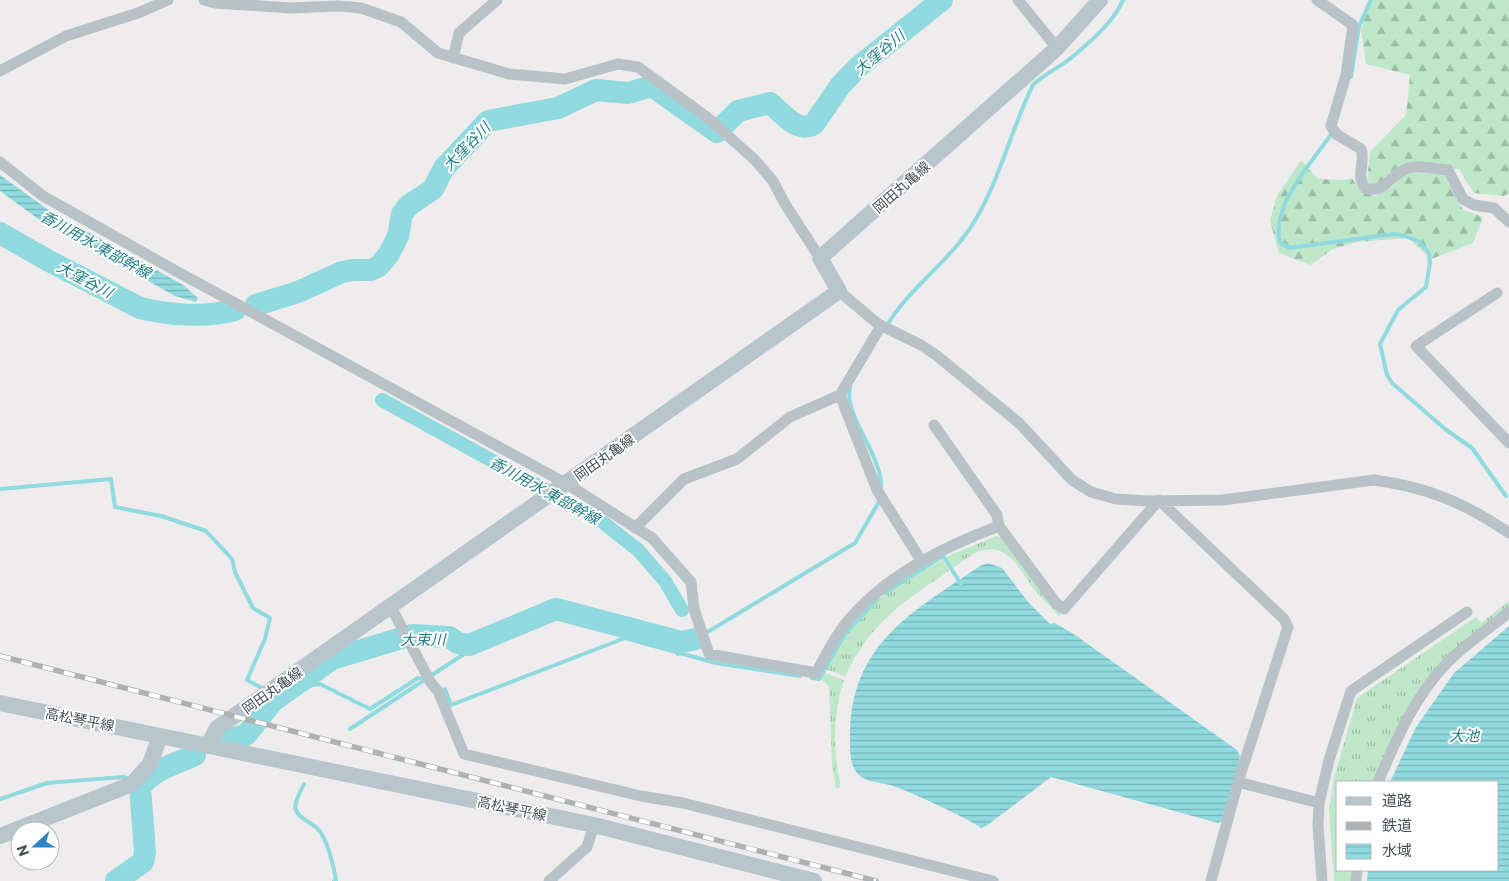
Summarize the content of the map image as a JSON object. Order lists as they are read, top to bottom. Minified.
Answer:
{"streets":{"main road":["岡田丸亀線","高松琴平線"]},"crossings":[["岡田丸亀線","高松琴平線"]],"water":["大窪谷川","香川用水 東部幹線","大束川","大池"],"legend":["道路","鉄道","水域"],"north":"left"}
